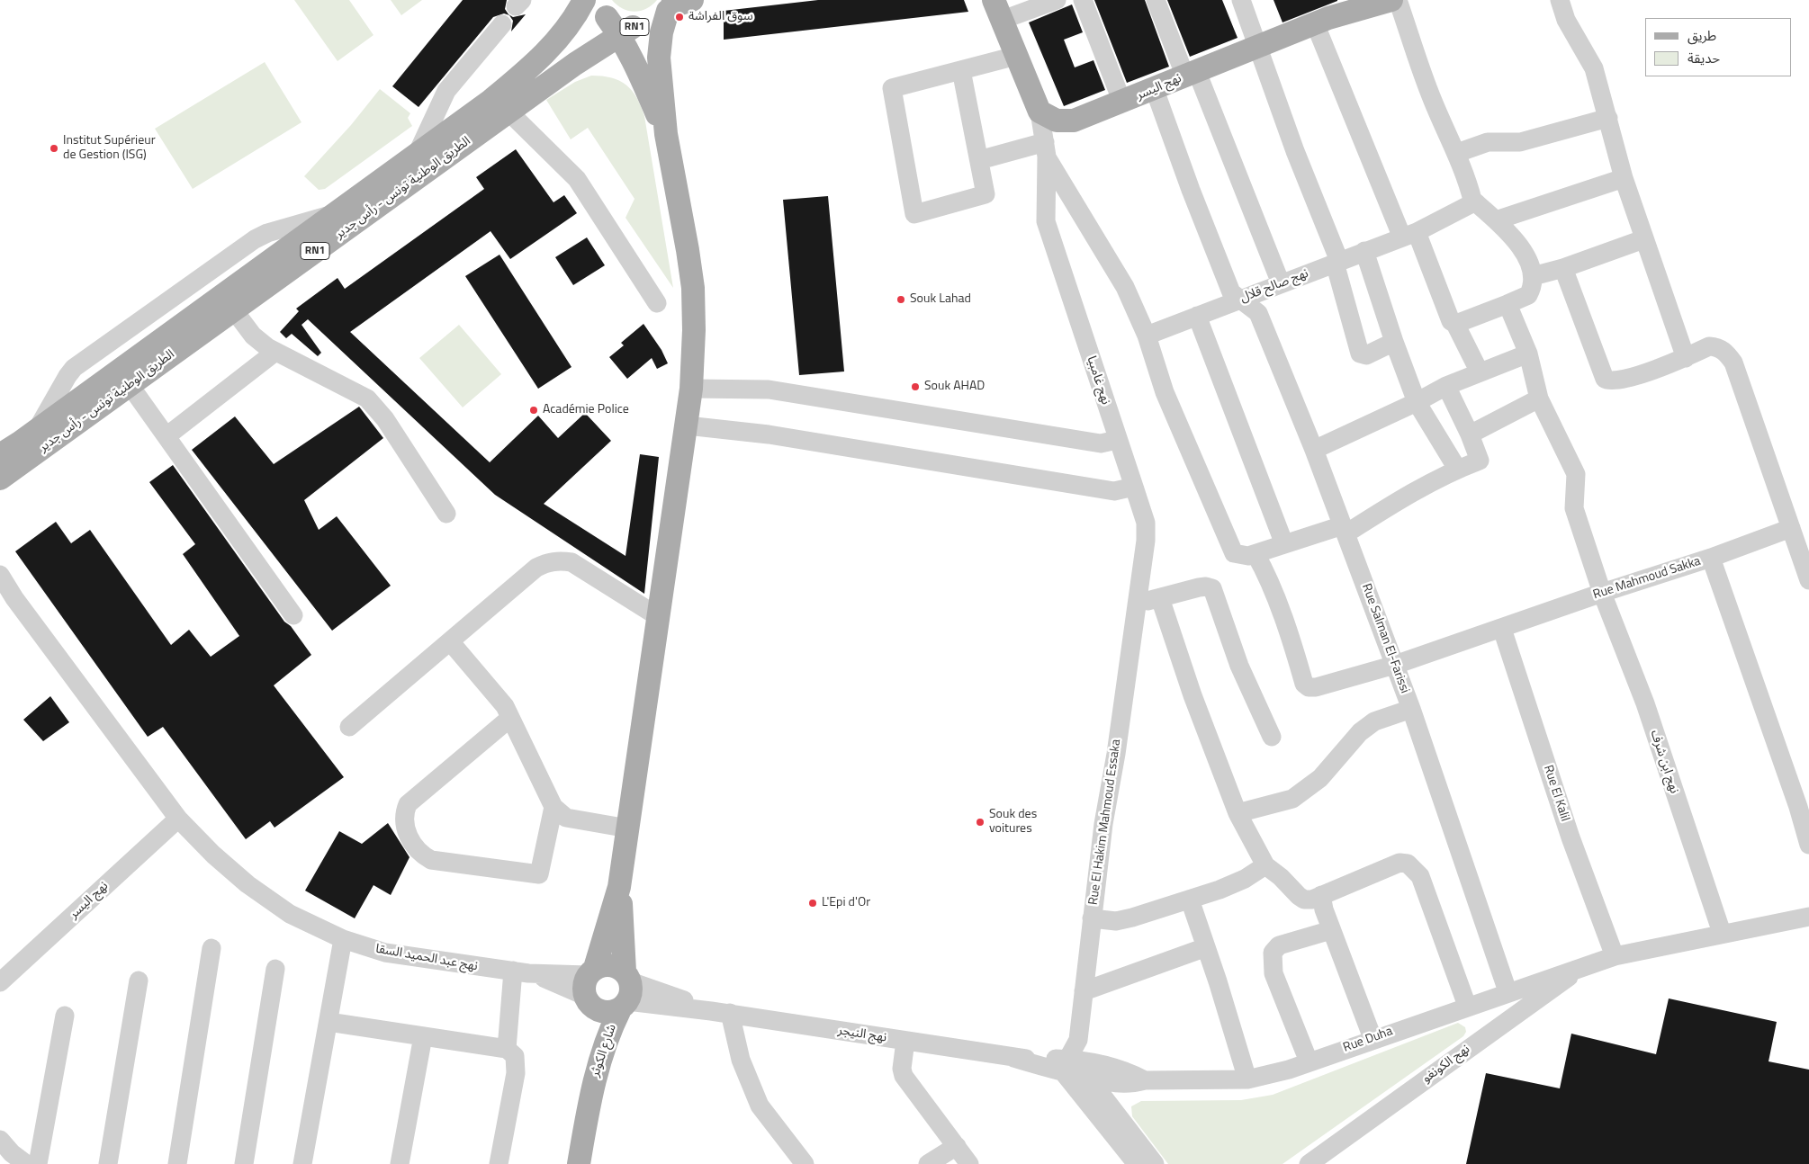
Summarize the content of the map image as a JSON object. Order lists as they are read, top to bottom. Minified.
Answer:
{"streets":{"main road":["RN1","نهج اليسر","الطريق الوطنية تونس - رأس جدير","شارع الكوثر"],"street":["نهج صالح قلال","نهج غامبيا","Rue Mahmoud Sakka","Rue Salman El-Farissi","نهج ابن شرف","Rue El Kalil","Rue El Hakim Mahmoud Essaka","نهج عبد الحميد السقا","نهج النيجر","Rue Duha","نهج الكونغو"]},"crossings":[["RN1","الطريق الوطنية تونس - رأس جدير"],["نهج اليسر","نهج عبد الحميد السقا"],["نهج صالح قلال","Rue Salman El-Farissi"],["نهج غامبيا","Rue El Hakim Mahmoud Essaka"],["Rue Mahmoud Sakka","Rue Salman El-Farissi"],["Rue Mahmoud Sakka","نهج ابن شرف"],["Rue Mahmoud Sakka","Rue El Kalil"],["Rue Salman El-Farissi","Rue Duha"],["نهج ابن شرف","Rue Duha"],["Rue El Kalil","Rue Duha"],["نهج عبد الحميد السقا","شارع الكوثر"],["نهج النيجر","Rue Duha"],["نهج النيجر","شارع الكوثر"],["Rue Duha","نهج الكونغو"]],"places":["سوق الفراشة","Institut Supérieur de Gestion (ISG)","Souk Lahad","Souk AHAD","Académie Police","Souk des voitures","L'Epi d'Or"],"legend":["طريق","حديقة"]}
